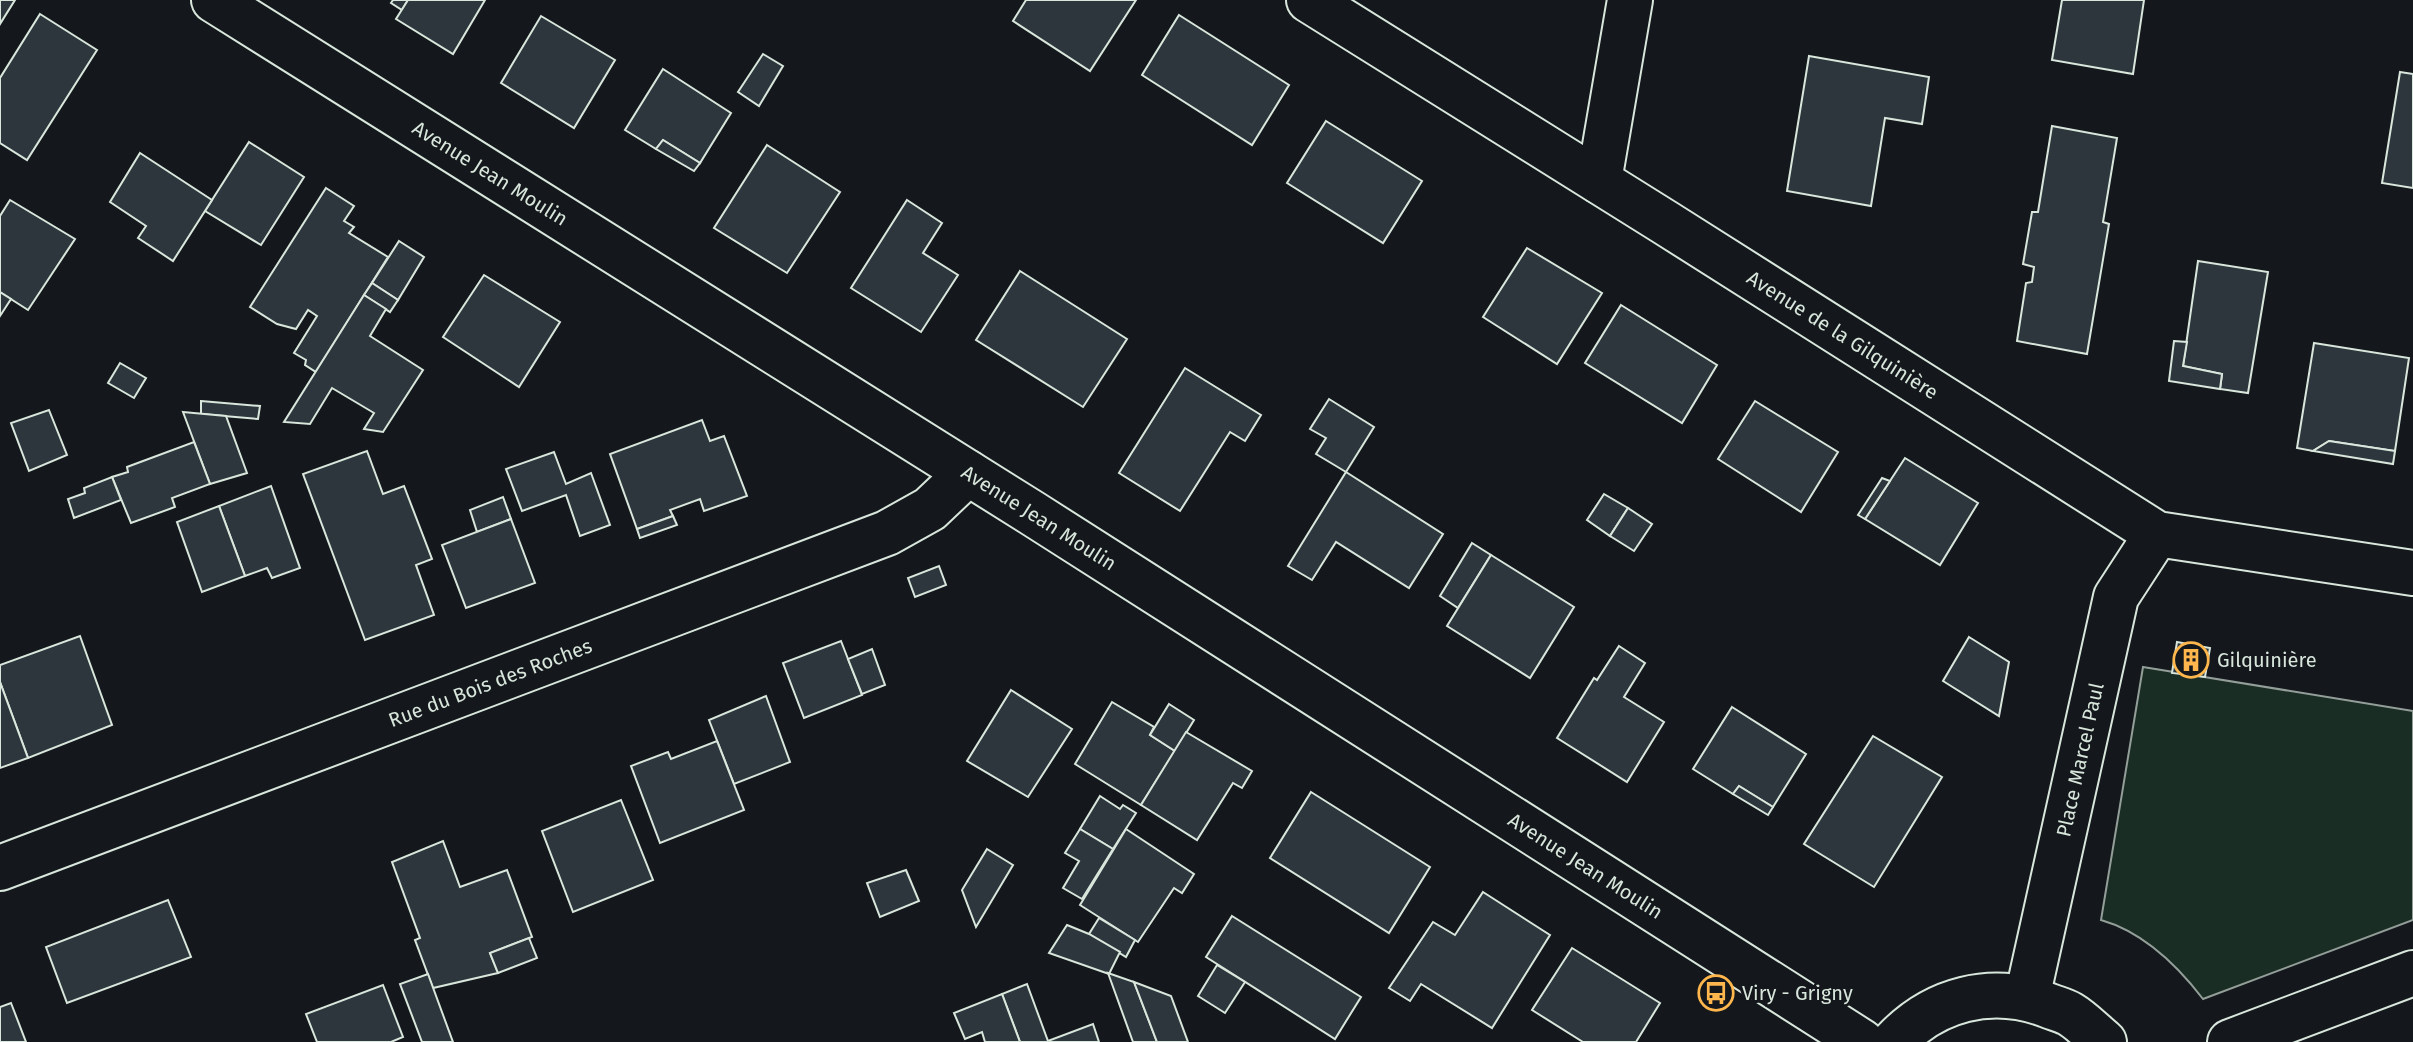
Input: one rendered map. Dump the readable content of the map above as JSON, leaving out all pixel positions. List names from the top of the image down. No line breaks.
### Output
{"streets":{"street":["Avenue Jean Moulin","Avenue de la Gilquinière","Rue du Bois des Roches","Place Marcel Paul"]},"crossings":[["Avenue Jean Moulin","Rue du Bois des Roches"],["Avenue de la Gilquinière","Place Marcel Paul"]],"places":{"building":["Gilquinière"],"bus stop":["Viry - Grigny"]}}
